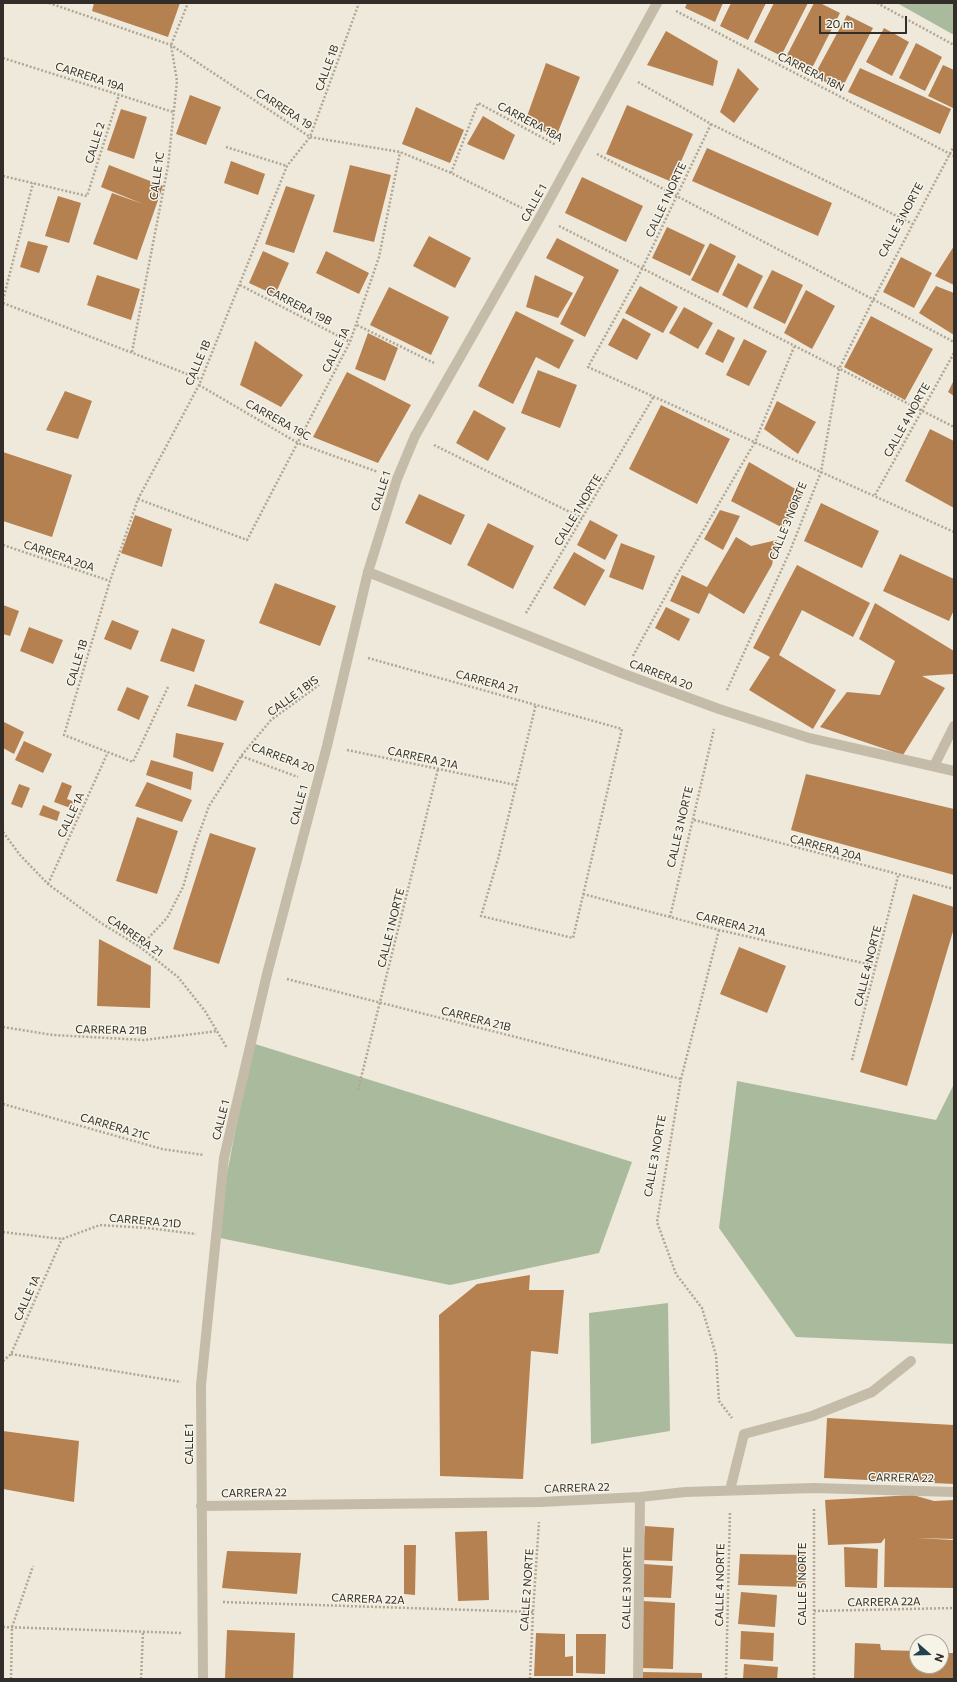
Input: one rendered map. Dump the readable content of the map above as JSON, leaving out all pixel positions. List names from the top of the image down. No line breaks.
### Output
{"streets":{"street":["CALLE 1","CALLE 3 NORTE","CARRERA 20","CARRERA 22"],"path":["CALLE 1B","CARRERA 18N","CARRERA 19A","CARRERA 19","CARRERA 18A","CALLE 2","CALLE 1C","CALLE 1 NORTE","CARRERA 19B","CALLE 1A","CARRERA 19C","CALLE 4 NORTE","CARRERA 20A","CARRERA 21","CALLE 1 BIS","CARRERA 21A","CARRERA 21B","CARRERA 21C","CARRERA 21D","CALLE 5 NORTE","CALLE 2 NORTE","CARRERA 22A"]},"crossings":[["CALLE 1B","CARRERA 19"],["CALLE 1B","CARRERA 19B"],["CALLE 1B","CALLE 1A"],["CALLE 1B","CARRERA 19C"],["CALLE 1B","CARRERA 20A"],["CARRERA 18N","CALLE 3 NORTE"],["CARRERA 19A","CALLE 2"],["CARRERA 19A","CALLE 1C"],["CARRERA 19","CARRERA 18A"],["CARRERA 19","CALLE 1C"],["CARRERA 19","CALLE 1 NORTE"],["CARRERA 19","CALLE 1"],["CARRERA 19","CALLE 3 NORTE"],["CARRERA 19","CALLE 1A"],["CARRERA 19","CALLE 4 NORTE"],["CARRERA 18A","CALLE 1"],["CALLE 1 NORTE","CARRERA 20"],["CALLE 1 NORTE","CARRERA 21A"],["CALLE 1 NORTE","CARRERA 21B"],["CALLE 1","CARRERA 19C"],["CALLE 1","CARRERA 20"],["CALLE 1","CARRERA 21"],["CALLE 1","CALLE 1 BIS"],["CALLE 1","CARRERA 21A"],["CALLE 1","CARRERA 21B"],["CALLE 1","CARRERA 21C"],["CALLE 1","CARRERA 21D"],["CALLE 1","CARRERA 22"],["CALLE 1","CARRERA 22A"],["CALLE 3 NORTE","CARRERA 20A"],["CALLE 3 NORTE","CARRERA 20"],["CALLE 3 NORTE","CARRERA 21A"],["CALLE 3 NORTE","CARRERA 21B"],["CALLE 3 NORTE","CARRERA 22"],["CARRERA 19B","CALLE 1A"],["CALLE 1A","CARRERA 19C"],["CALLE 1A","CARRERA 21"],["CALLE 1A","CARRERA 21D"],["CALLE 4 NORTE","CARRERA 20A"],["CALLE 4 NORTE","CARRERA 21A"],["CALLE 4 NORTE","CARRERA 22"],["CARRERA 20","CALLE 1 BIS"],["CARRERA 21","CALLE 1 BIS"],["CARRERA 21","CARRERA 21A"],["CARRERA 21","CARRERA 21B"],["CARRERA 22","CALLE 5 NORTE"],["CARRERA 22","CALLE 2 NORTE"],["CALLE 5 NORTE","CARRERA 22A"],["CALLE 2 NORTE","CARRERA 22A"]],"scale_bar":"20 m","north":"right"}
